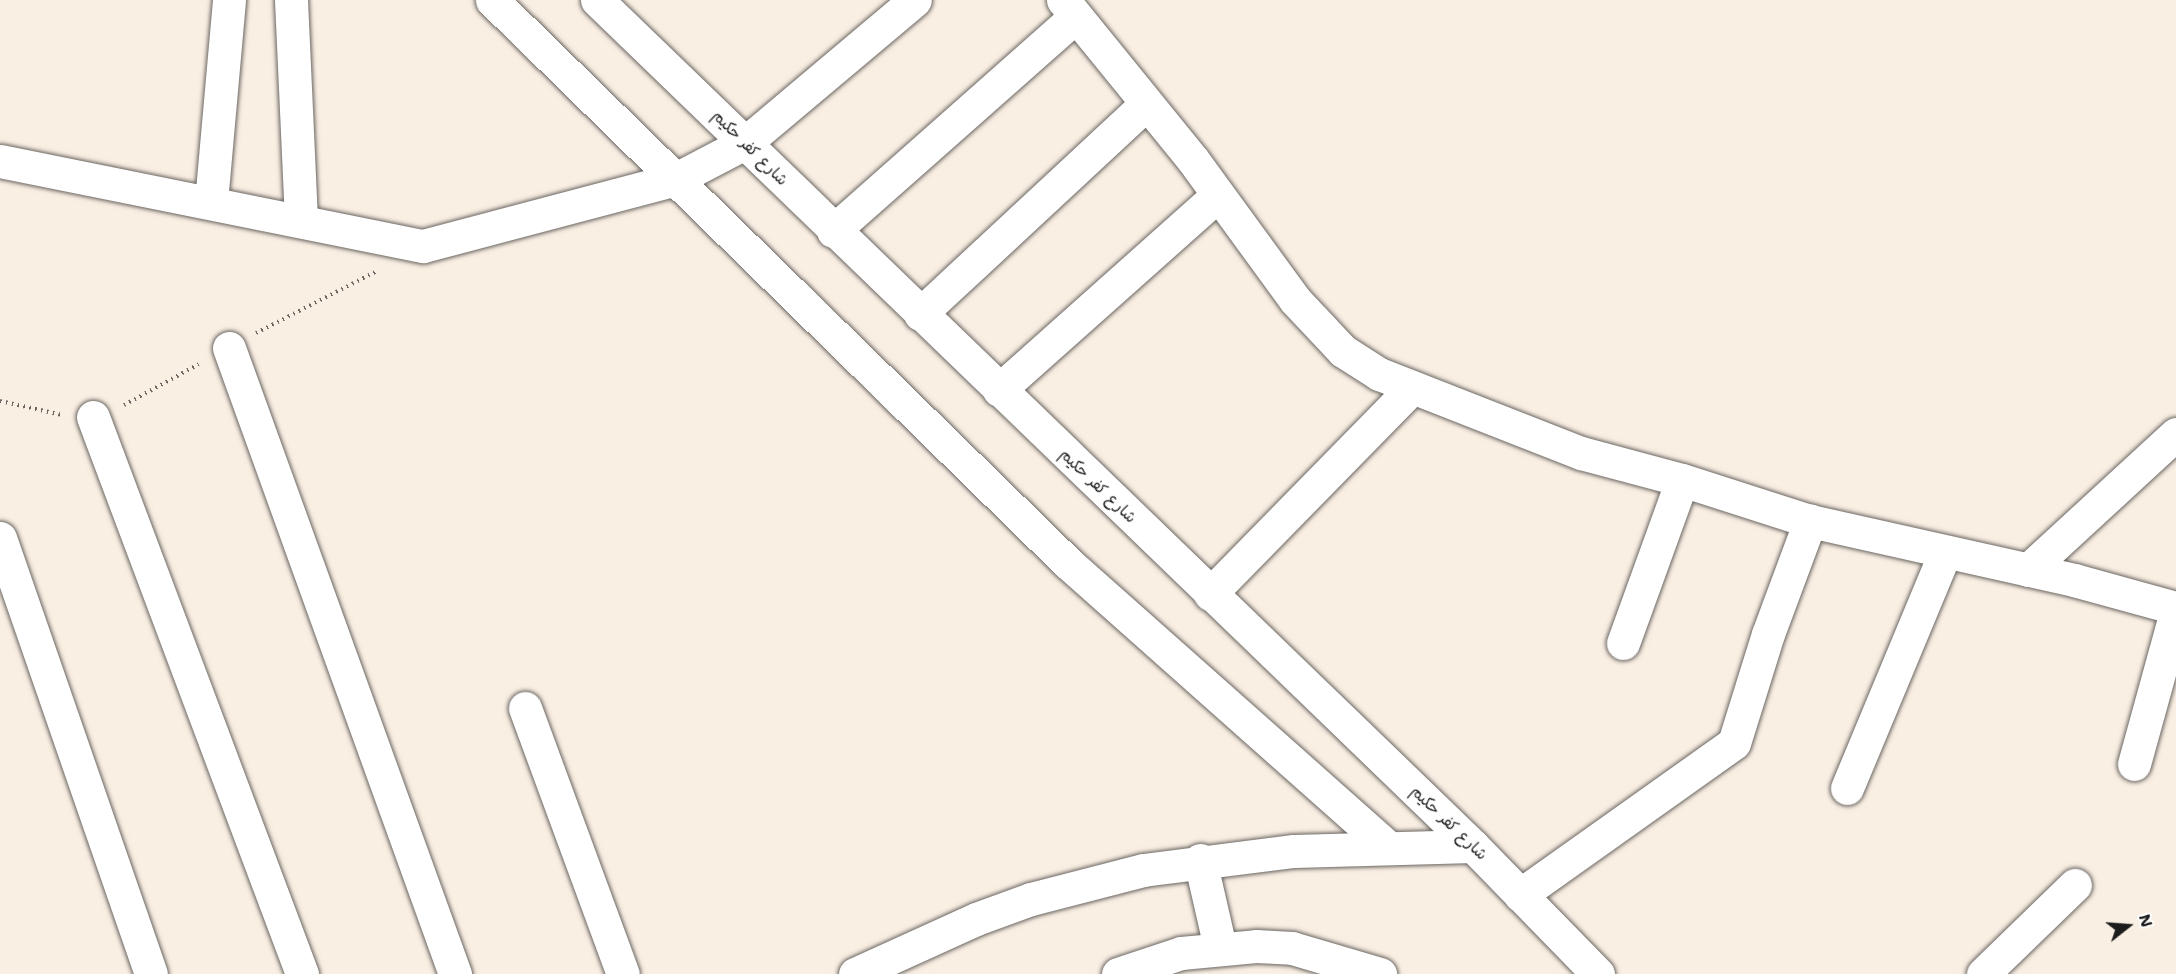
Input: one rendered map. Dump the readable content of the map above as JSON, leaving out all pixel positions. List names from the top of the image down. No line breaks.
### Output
{"streets":{"street":["شارع كفر حكيم"]},"north":"right"}
